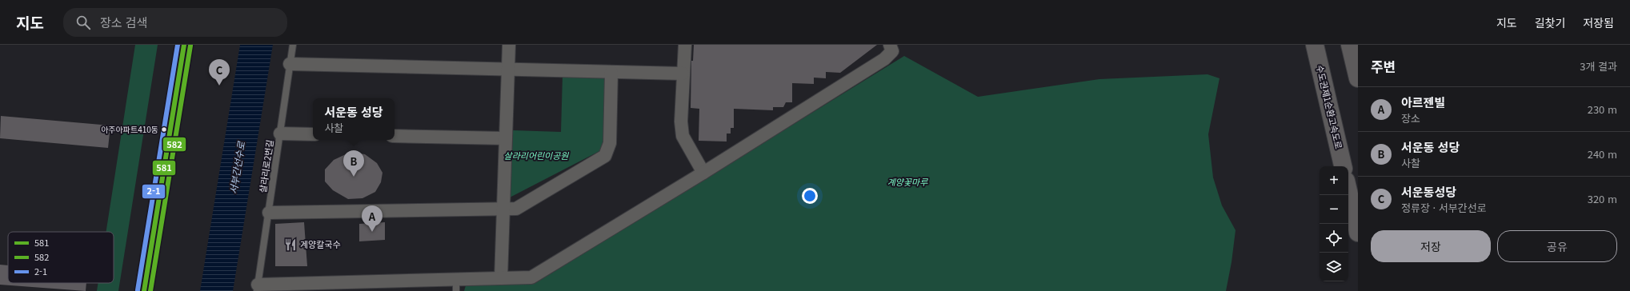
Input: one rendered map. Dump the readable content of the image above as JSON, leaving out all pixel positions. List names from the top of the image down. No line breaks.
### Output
{"streets":{"highway":["수도권제1순환고속도로"],"lane":["살라리로2번길"]},"water":["서부간선수로"],"parks":["살라리어린이공원","계양꽃마루"],"places":{"other":["아주아파트410동"],"restaurant":["계양칼국수"]},"lines":["transit line 581","transit line 2-1","transit line 582"],"legend":["581","582","2-1"],"page":{"header":"지도","search":"장소 검색","nav":["지도","길찾기","저장됨"],"heading":["주변","3개 결과"],"pins":["C","B","A"],"list":[{"mark":"A","name":"아르젠빌","note":"장소","value":"230 m"},{"mark":"B","name":"서운동 성당","note":"사찰","value":"240 m"},{"mark":"C","name":"서운동성당","note":"정류장 · 서부간선로","value":"320 m"}],"popup":["서운동 성당","사찰"],"map_buttons":["+","−"],"buttons":["저장","공유"]}}
